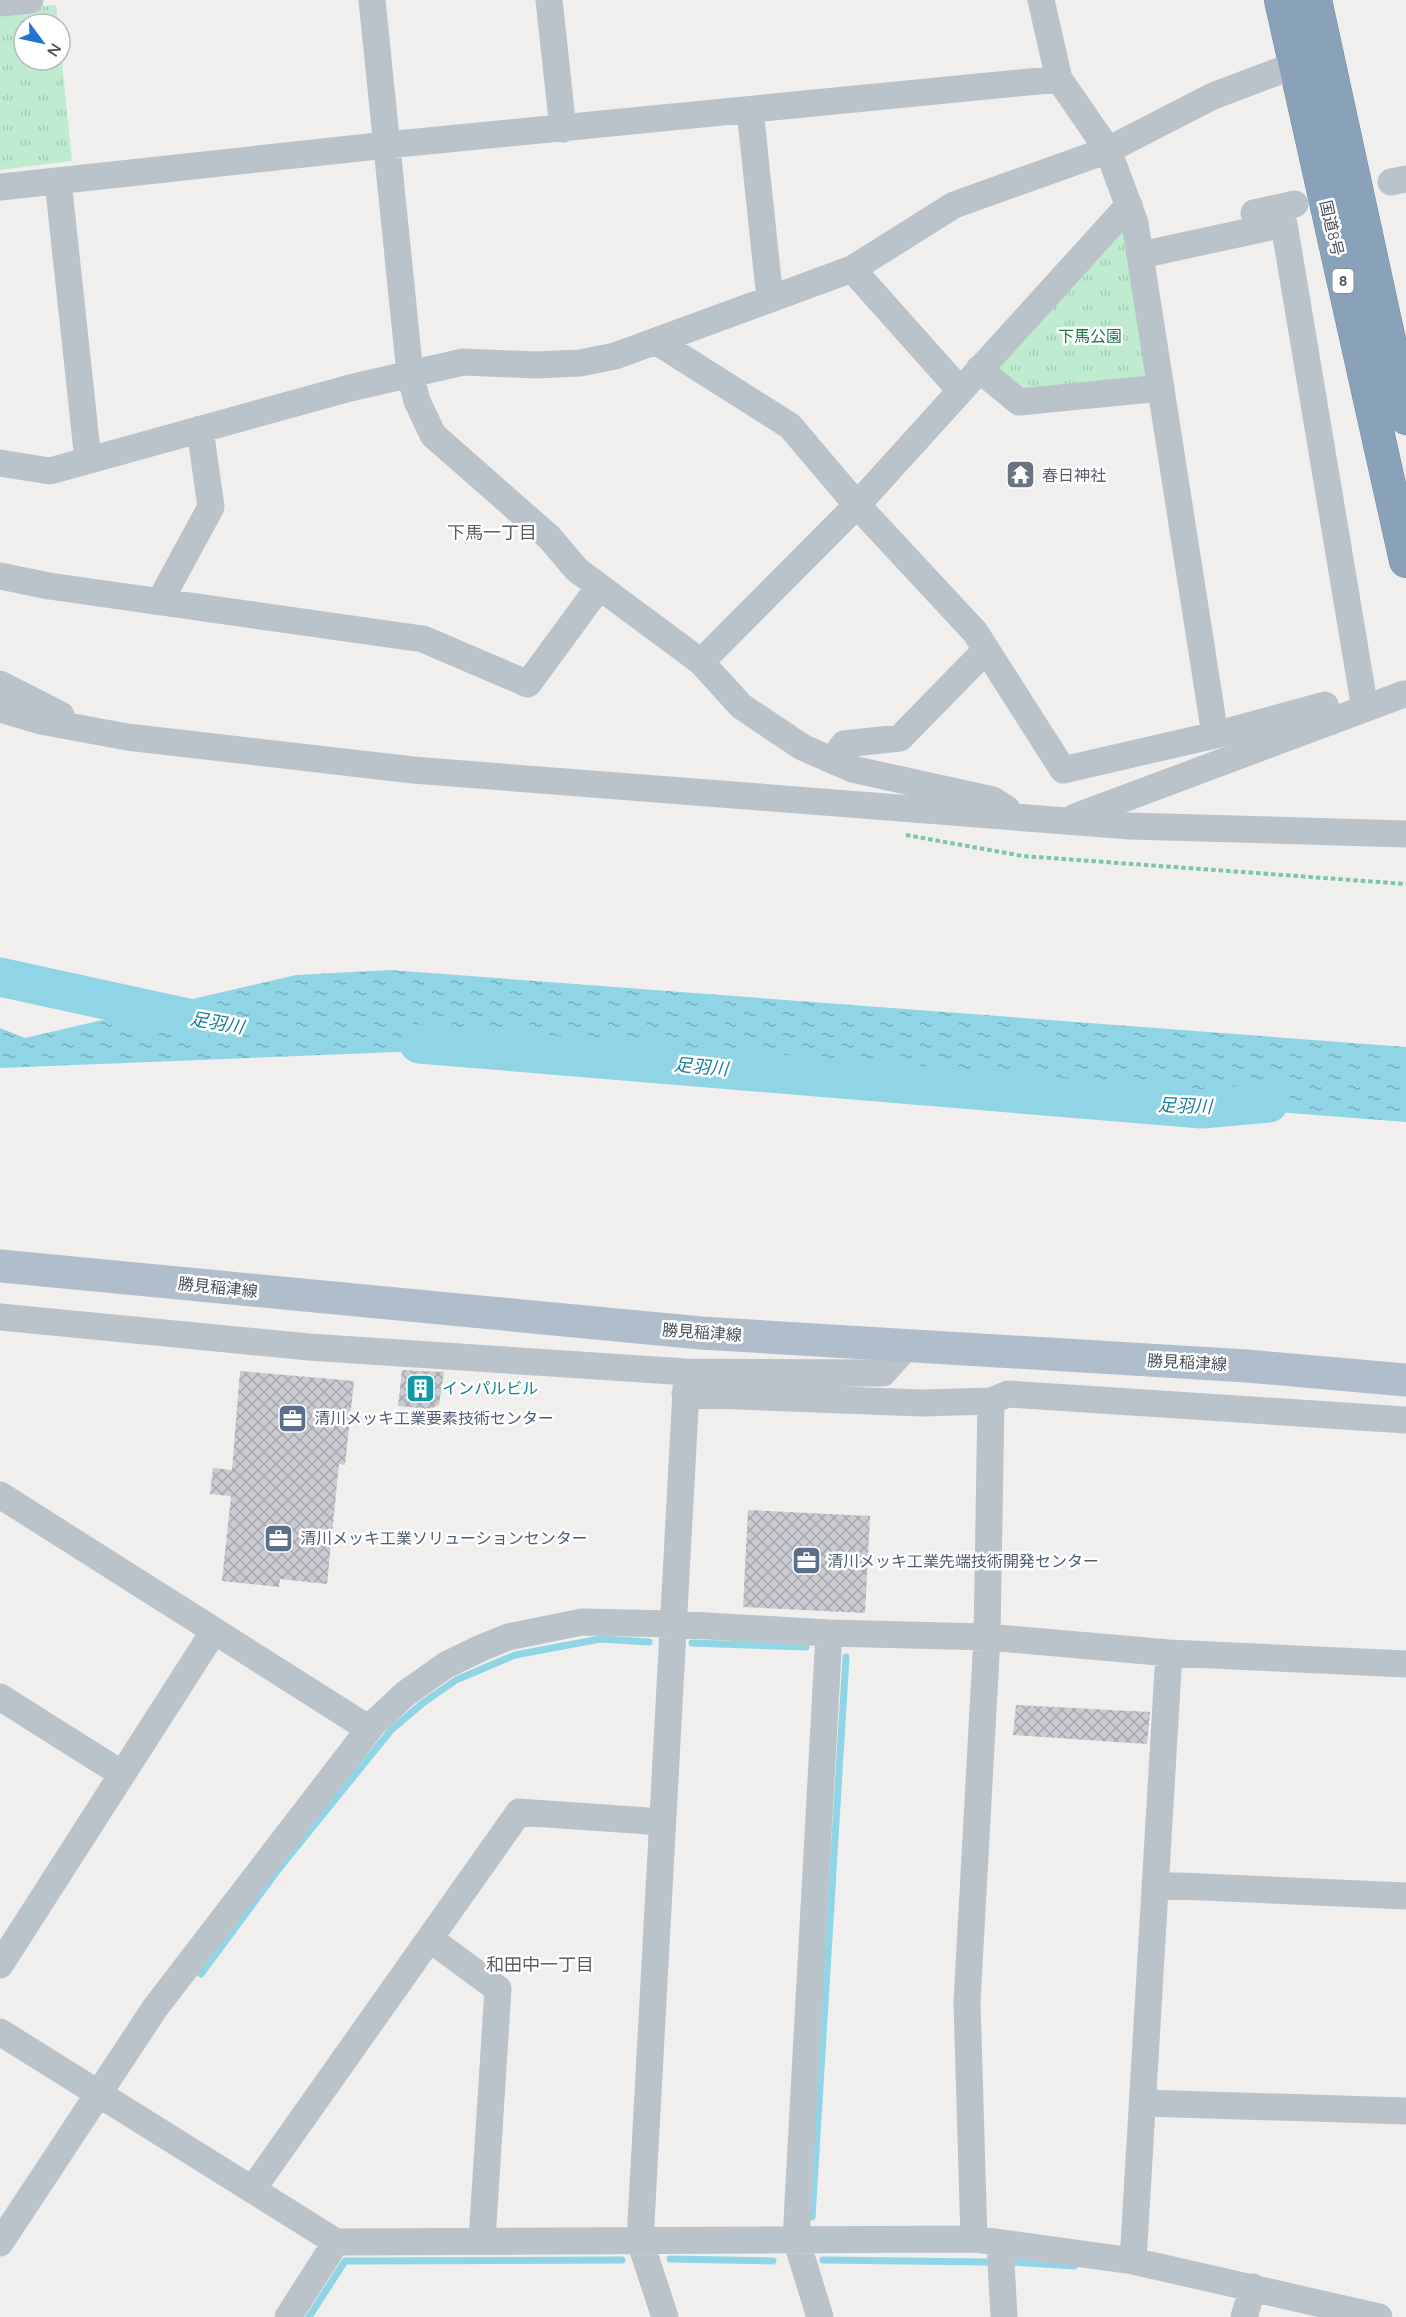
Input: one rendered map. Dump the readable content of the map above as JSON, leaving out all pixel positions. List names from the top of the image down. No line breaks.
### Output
{"streets":{"highway":["国道8号","8"],"main road":["勝見稲津線"]},"districts":["下馬一丁目","和田中一丁目"],"water":["足羽川"],"parks":["下馬公園"],"places":{"temple":["春日神社"],"building":["インパルビル"],"office":["清川メッキ工業要素技術センター","清川メッキ工業ソリューションセンター","清川メッキ工業先端技術開発センター"]},"north":"bottom right"}
